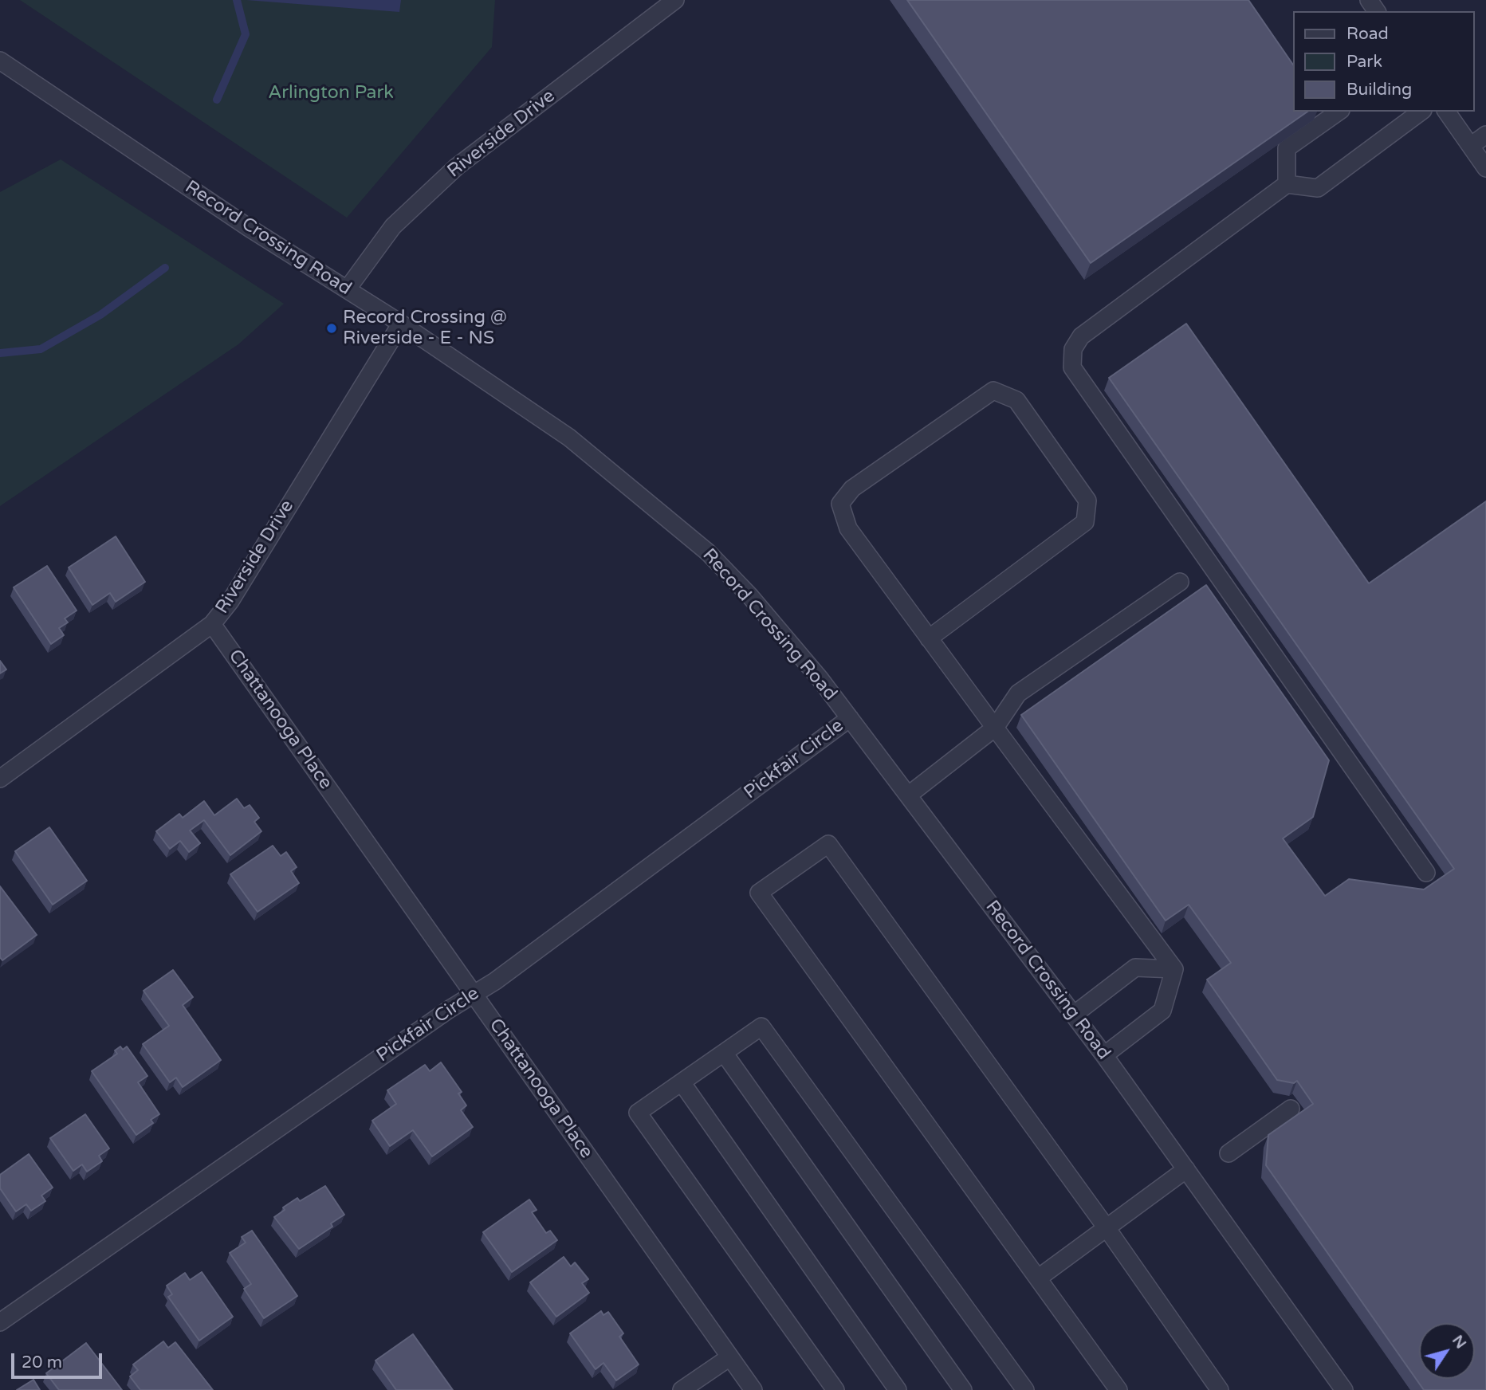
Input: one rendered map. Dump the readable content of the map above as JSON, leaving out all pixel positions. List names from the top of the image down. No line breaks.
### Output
{"streets":{"street":["Riverside Drive","Record Crossing Road","Chattanooga Place","Pickfair Circle"]},"crossings":[["Riverside Drive","Record Crossing Road"],["Riverside Drive","Chattanooga Place"],["Record Crossing Road","Pickfair Circle"],["Chattanooga Place","Pickfair Circle"]],"parks":["Arlington Park"],"places":["Record Crossing @ Riverside - E - NS"],"legend":["Road","Park","Building"],"scale_bar":"20 m","north":"top right"}
